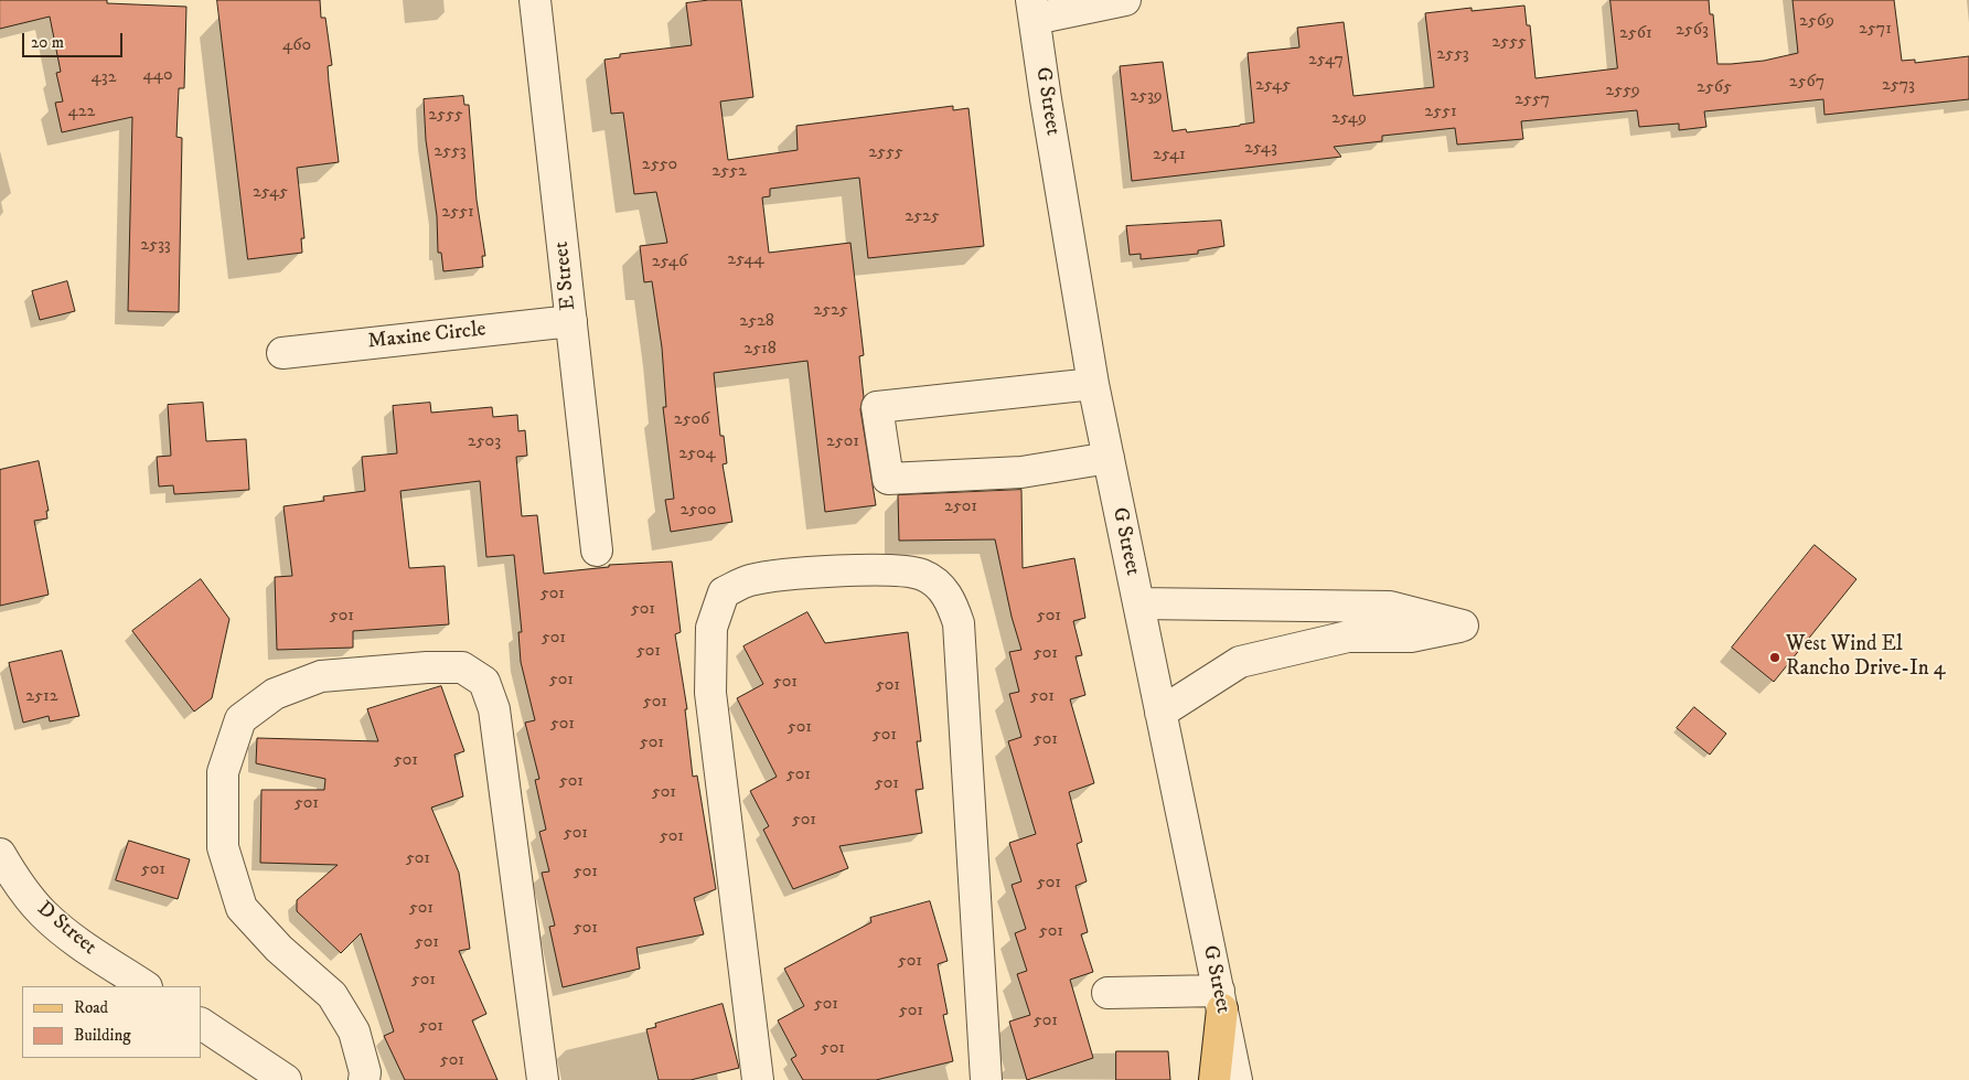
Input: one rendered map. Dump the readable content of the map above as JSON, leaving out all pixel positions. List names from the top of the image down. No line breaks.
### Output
{"streets":{"street":["G Street","E Street","Maxine Circle","D Street"]},"crossings":[["E Street","Maxine Circle"]],"places":["West Wind El Rancho Drive-In 4"],"house_numbers":["2569","2571","2563","2561","2555","460","2553","2547","440","432","2567","2545","2573","2565","2559","2539","2557","422","2551","2555","2549","2543","2553","2555","2541","2550","2552","2545","2551","2525","2533","2544","2546","2525","2528","2518","2506","2503","2501","2504","2501","2500","501","501","501","501","501","501","501","501","501","501","2512","501","501","501","501","501","501","501","501","501","501","501","501","501","501","501","501","501","501","501","501","501","501","501","501","501","501","501","501","501","501","501","501"],"legend":["Road","Building"],"scale_bar":"20 m"}
